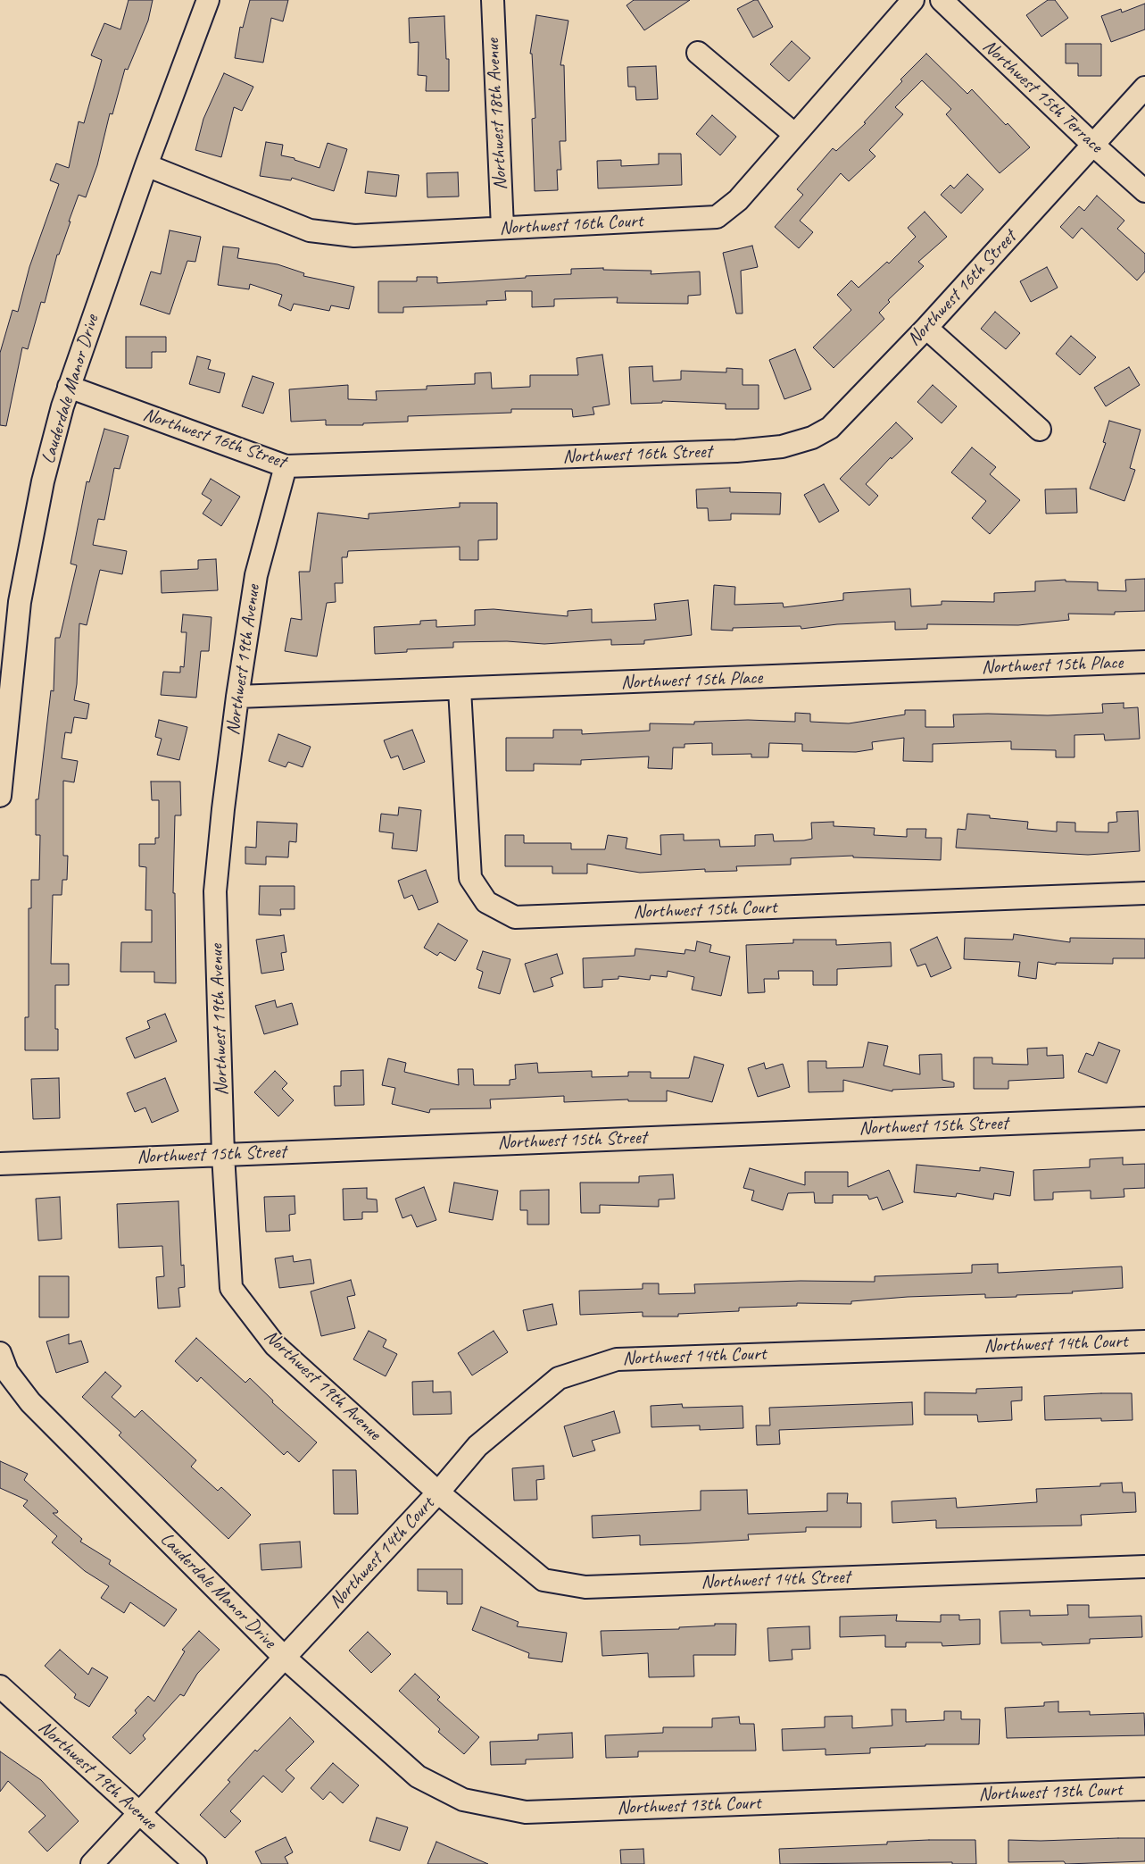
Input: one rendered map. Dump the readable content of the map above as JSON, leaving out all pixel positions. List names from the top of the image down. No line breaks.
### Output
{"streets":{"street":["Northwest 15th Terrace","Northwest 18th Avenue","Northwest 16th Court","Northwest 16th Street","Lauderdale Manor Drive","Northwest 19th Avenue","Northwest 15th Place","Northwest 15th Court","Northwest 15th Street","Northwest 14th Court","Northwest 14th Street","Northwest 13th Court"]},"crossings":[["Northwest 15th Terrace","Northwest 16th Street"],["Northwest 18th Avenue","Northwest 16th Court"],["Northwest 16th Court","Lauderdale Manor Drive"],["Northwest 16th Street","Lauderdale Manor Drive"],["Northwest 16th Street","Northwest 19th Avenue"],["Lauderdale Manor Drive","Northwest 19th Avenue"],["Lauderdale Manor Drive","Northwest 14th Court"],["Lauderdale Manor Drive","Northwest 13th Court"],["Northwest 19th Avenue","Northwest 15th Place"],["Northwest 19th Avenue","Northwest 15th Street"],["Northwest 19th Avenue","Northwest 14th Court"],["Northwest 19th Avenue","Northwest 14th Street"],["Northwest 15th Place","Northwest 15th Court"],["Northwest 14th Court","Northwest 14th Street"],["Northwest 14th Court","Northwest 13th Court"]]}
